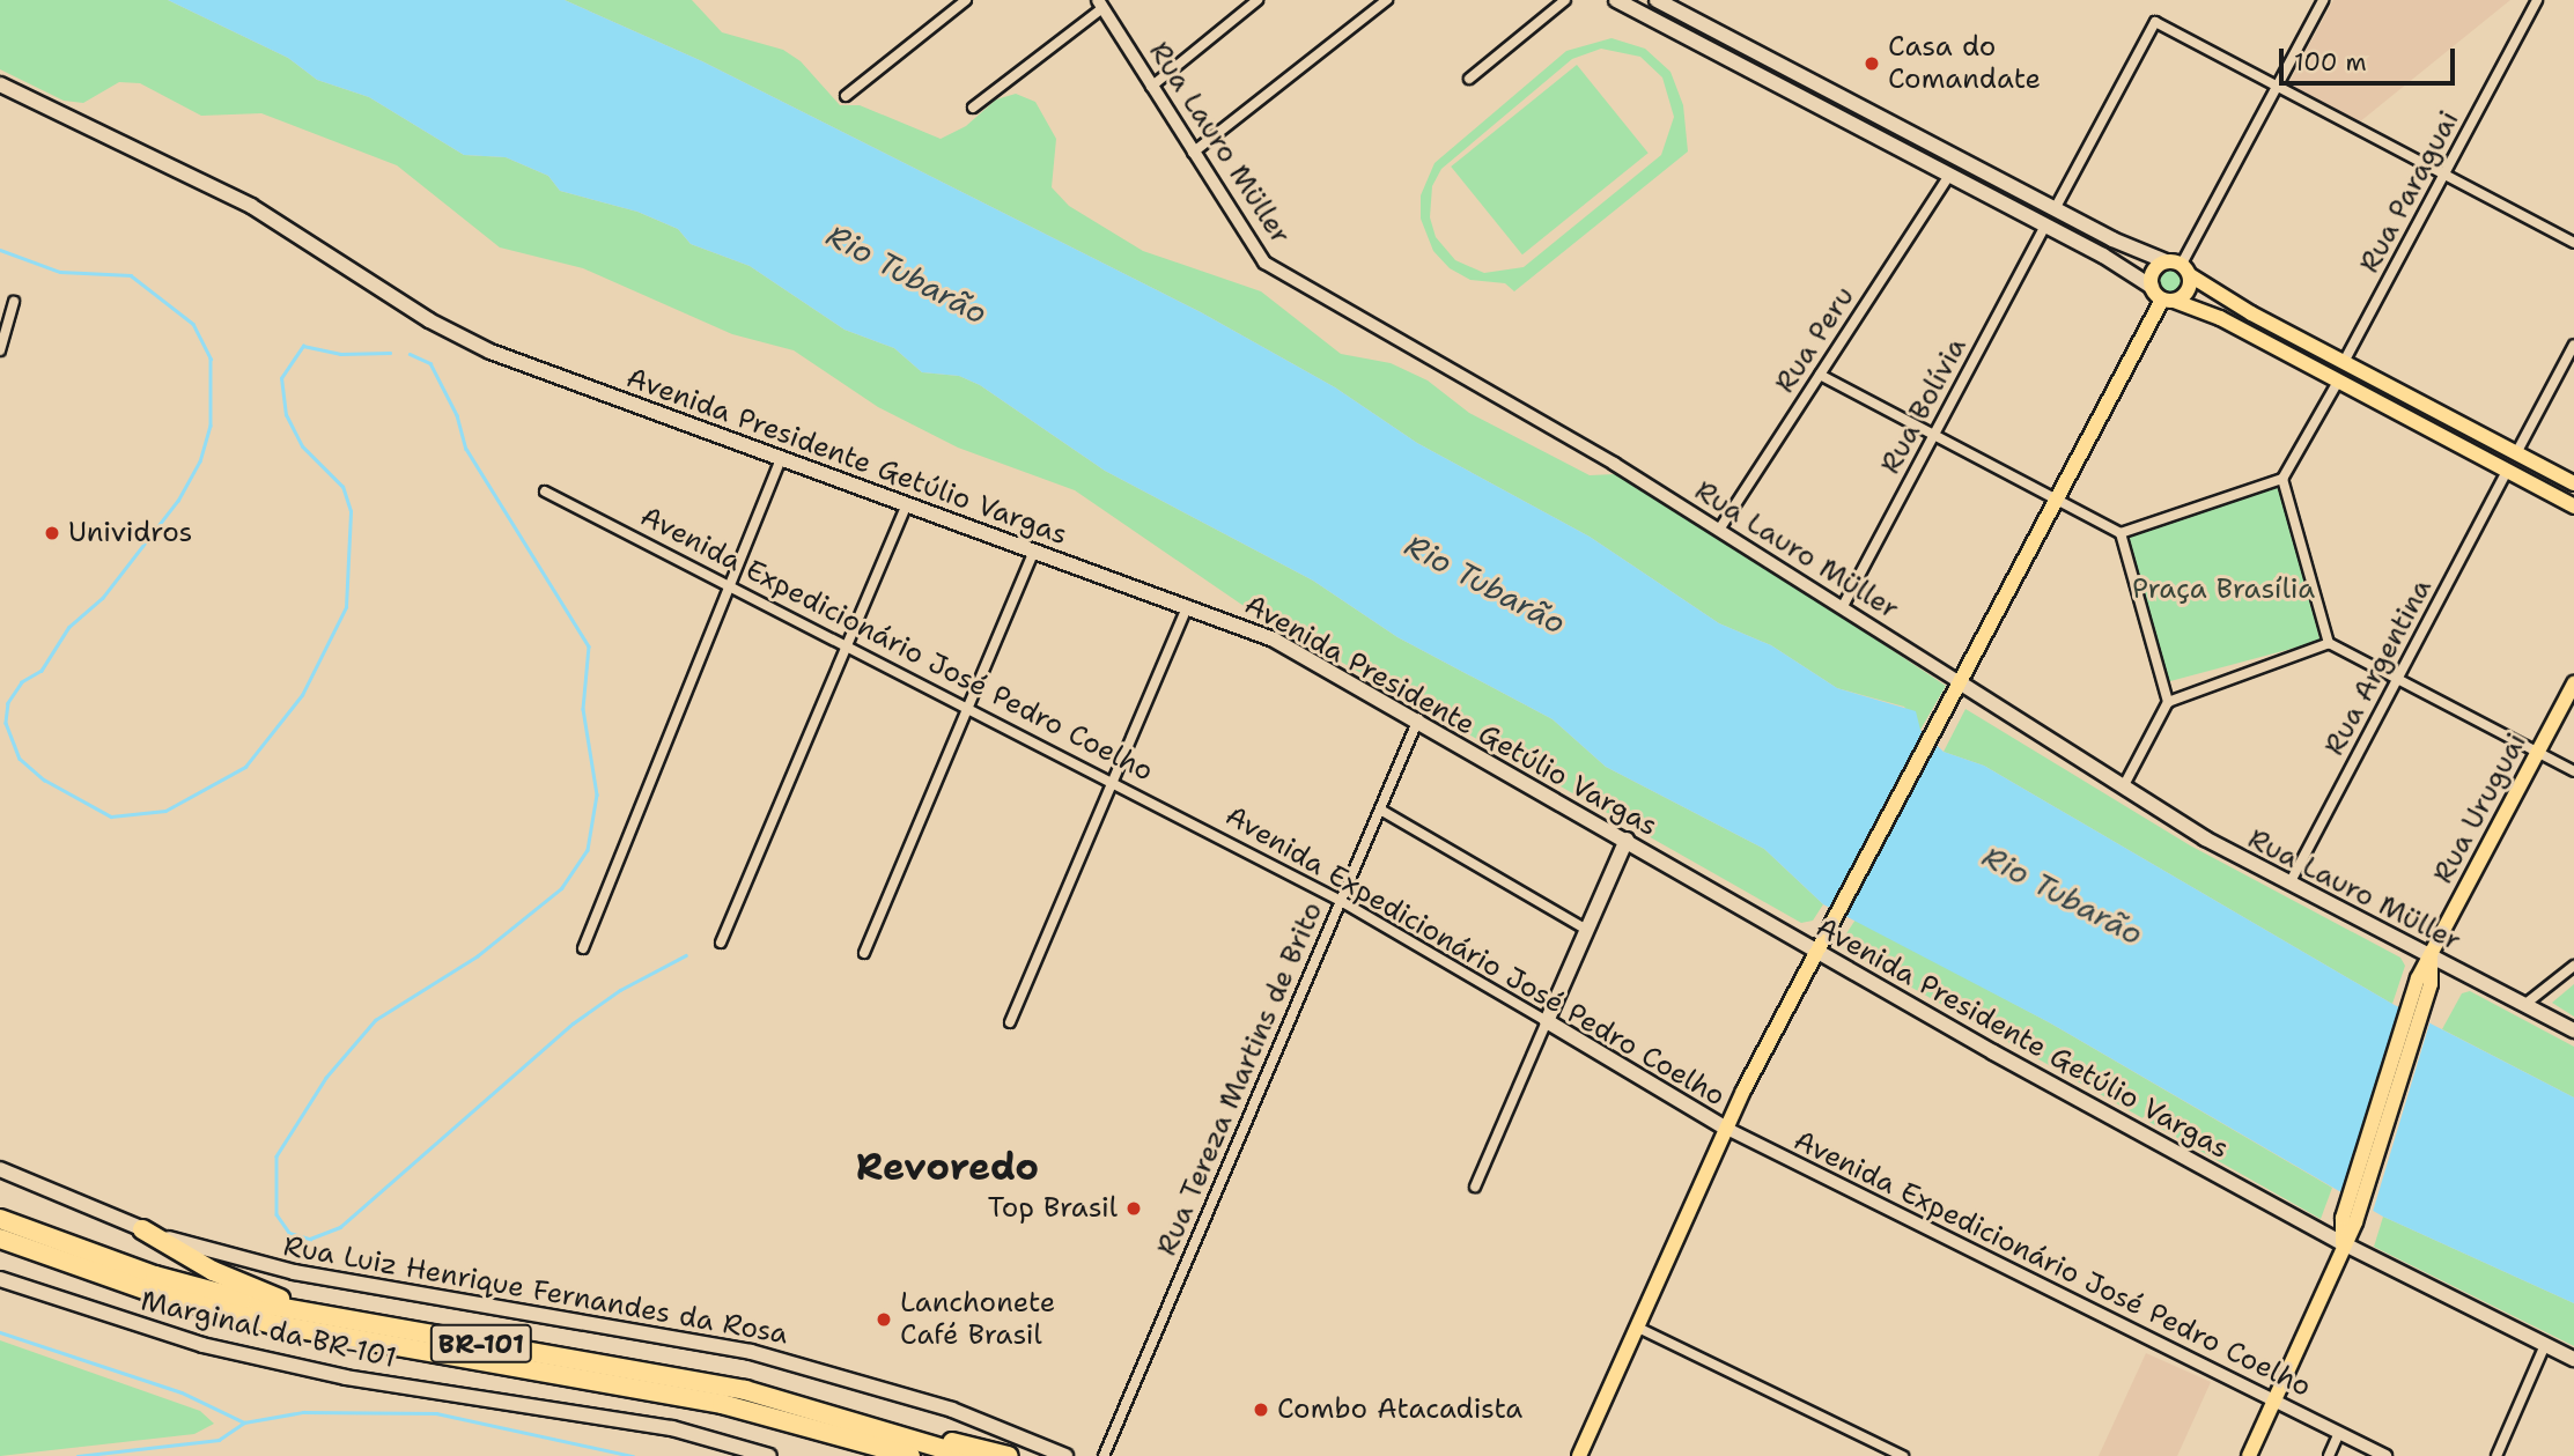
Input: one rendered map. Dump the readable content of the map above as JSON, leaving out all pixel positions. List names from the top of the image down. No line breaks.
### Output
{"streets":{"highway":["BR-101"],"main road":["Rua Lauro Müller","Avenida Presidente Getúlio Vargas","Avenida Expedicionário José Pedro Coelho","Rua Uruguai","Rua Luiz Henrique Fernandes da Rosa","Marginal da BR-101"],"street":["Rua Paraguai","Rua Peru","Rua Bolívia","Rua Argentina","Rua Tereza Martins de Brito"]},"crossings":[["Rua Lauro Müller","Rua Peru"],["Rua Lauro Müller","Rua Bolívia"],["Rua Lauro Müller","Rua Argentina"],["Rua Lauro Müller","Rua Uruguai"],["Avenida Presidente Getúlio Vargas","Rua Uruguai"],["Avenida Presidente Getúlio Vargas","Rua Tereza Martins de Brito"],["Avenida Expedicionário José Pedro Coelho","Rua Uruguai"],["Avenida Expedicionário José Pedro Coelho","Rua Tereza Martins de Brito"]],"districts":["Revoredo"],"water":["Rio Tubarão"],"parks":["Praça Brasília"],"places":["Casa do Comandate","Unividros","Top Brasil","Lanchonete Café Brasil","Combo Atacadista"],"scale_bar":"100 m"}
